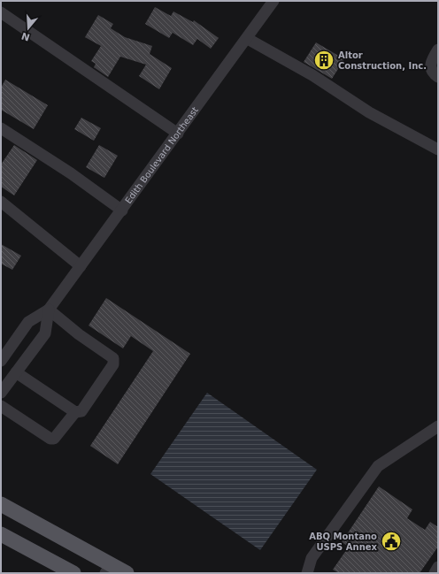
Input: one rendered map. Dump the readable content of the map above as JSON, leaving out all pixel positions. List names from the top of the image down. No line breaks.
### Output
{"streets":{"street":["Edith Boulevard Northeast"]},"places":{"building":["Altor Construction, Inc."],"public building":["ABQ Montano USPS Annex"]},"north":"bottom"}
